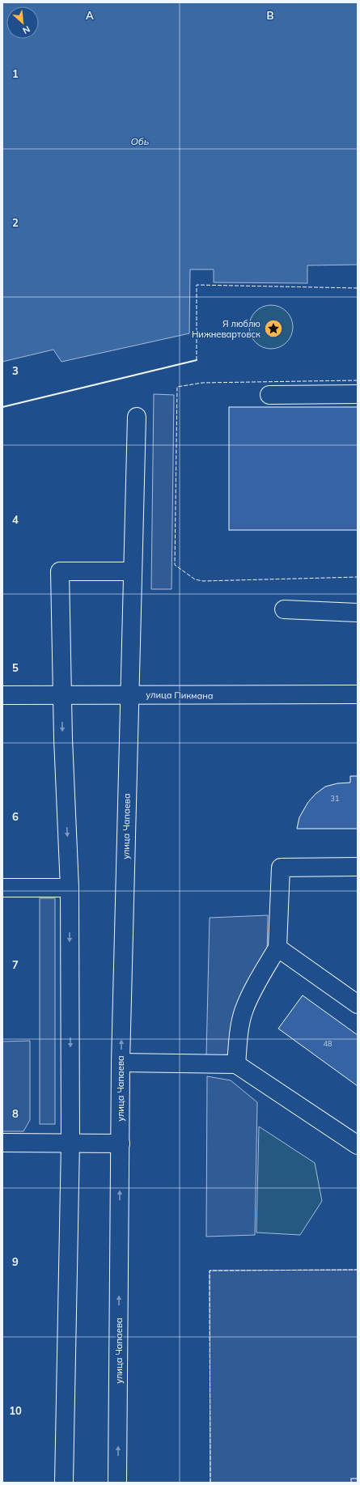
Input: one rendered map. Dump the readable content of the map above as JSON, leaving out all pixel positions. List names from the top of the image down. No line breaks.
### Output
{"streets":{"street":["улица Пикмана","улица Чапаева"]},"crossings":[["улица Пикмана","улица Чапаева"]],"water":["Обь"],"places":{"place":["Я люблю Нижневартовск"]},"house_numbers":["31","48"],"north":"bottom right","grid":{"columns":["A","B"],"rows":["1","2","3","4","5","6","7","8","9","10"]}}
